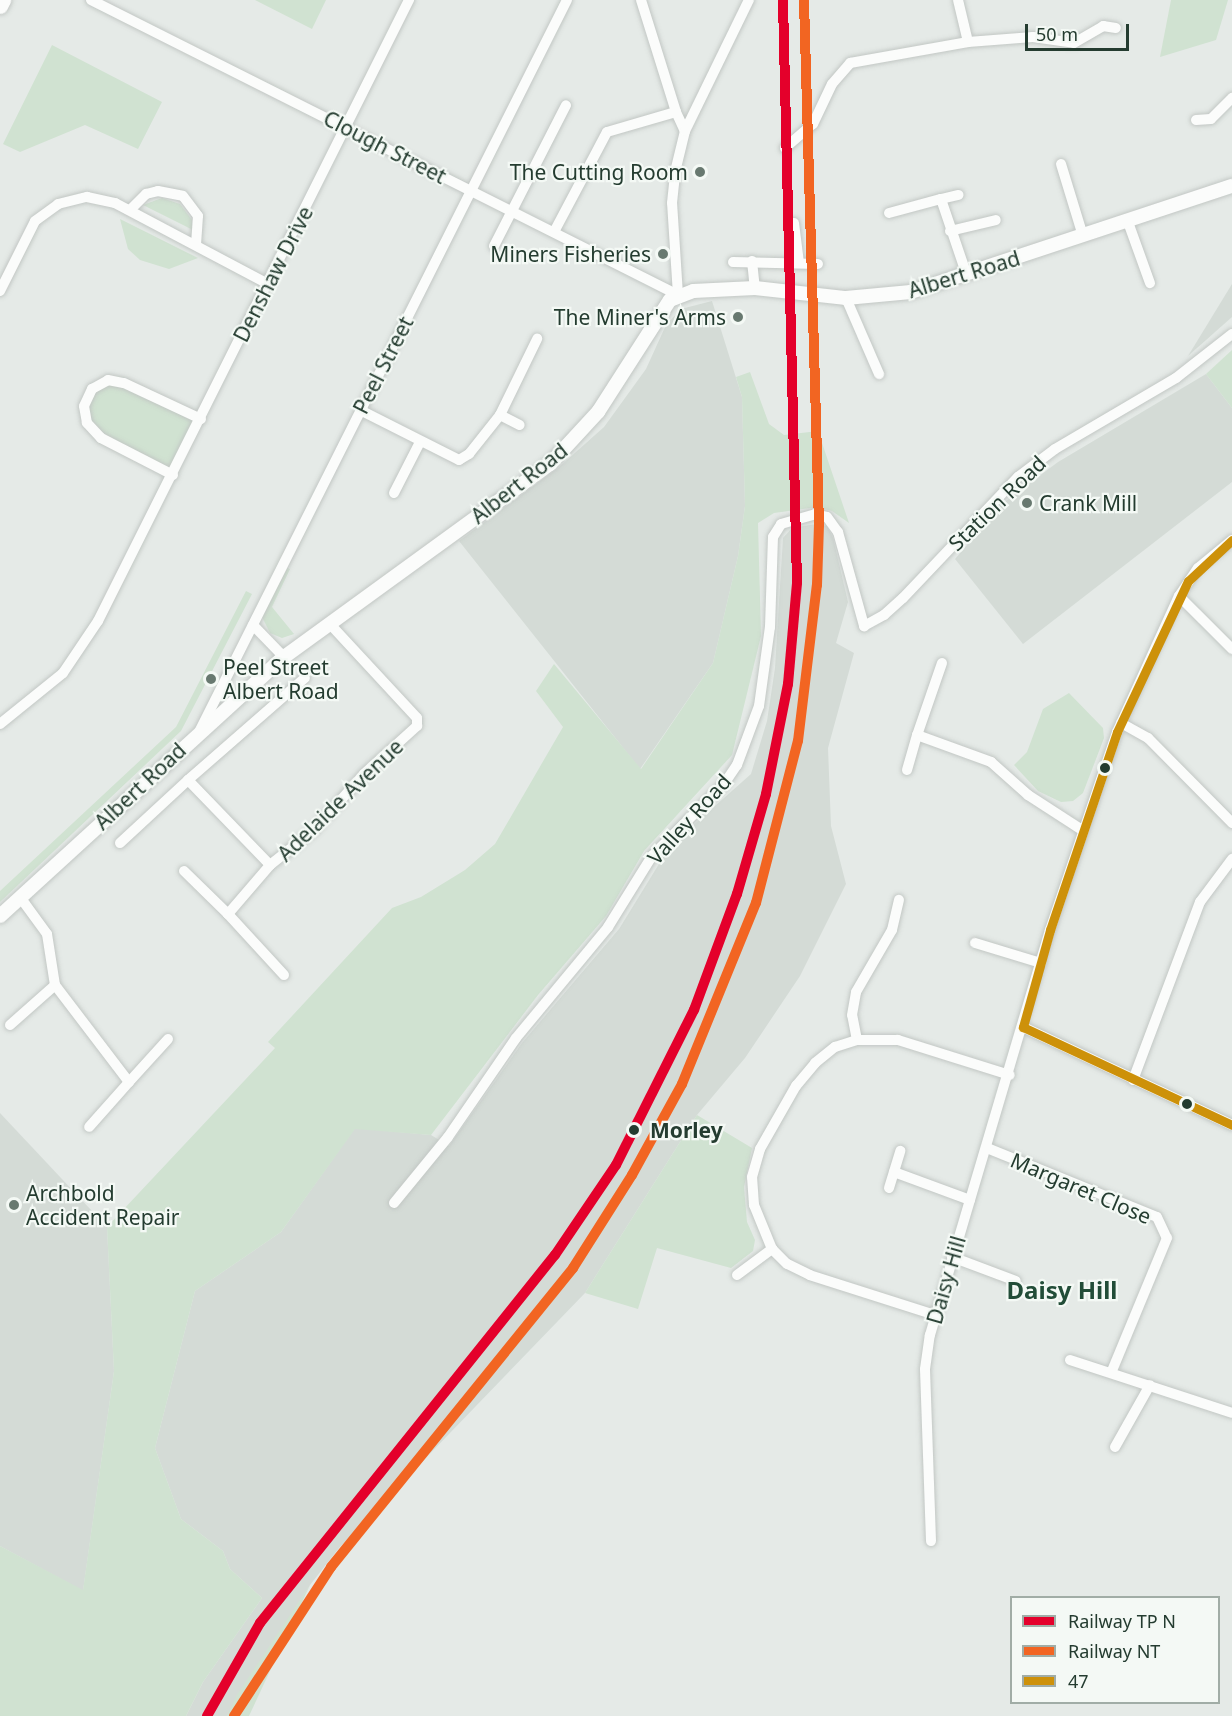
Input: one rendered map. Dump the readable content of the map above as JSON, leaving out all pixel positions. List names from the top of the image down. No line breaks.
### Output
{"streets":{"street":["Clough Street","Denshaw Drive","Albert Road","Peel Street","Station Road","Adelaide Avenue","Valley Road","Margaret Close","Daisy Hill"]},"crossings":[["Clough Street","Denshaw Drive"],["Clough Street","Albert Road"],["Clough Street","Peel Street"],["Albert Road","Peel Street"],["Albert Road","Adelaide Avenue"],["Station Road","Valley Road"],["Margaret Close","Daisy Hill"]],"districts":["Daisy Hill"],"places":["The Cutting Room","Miners Fisheries","The Miner's Arms","Crank Mill","Peel Street Albert Road","Morley","Archbold Accident Repair"],"lines":["rail line NT","transit line 47"],"legend":["Railway TP N","Railway NT","47"],"scale_bar":"50 m"}
